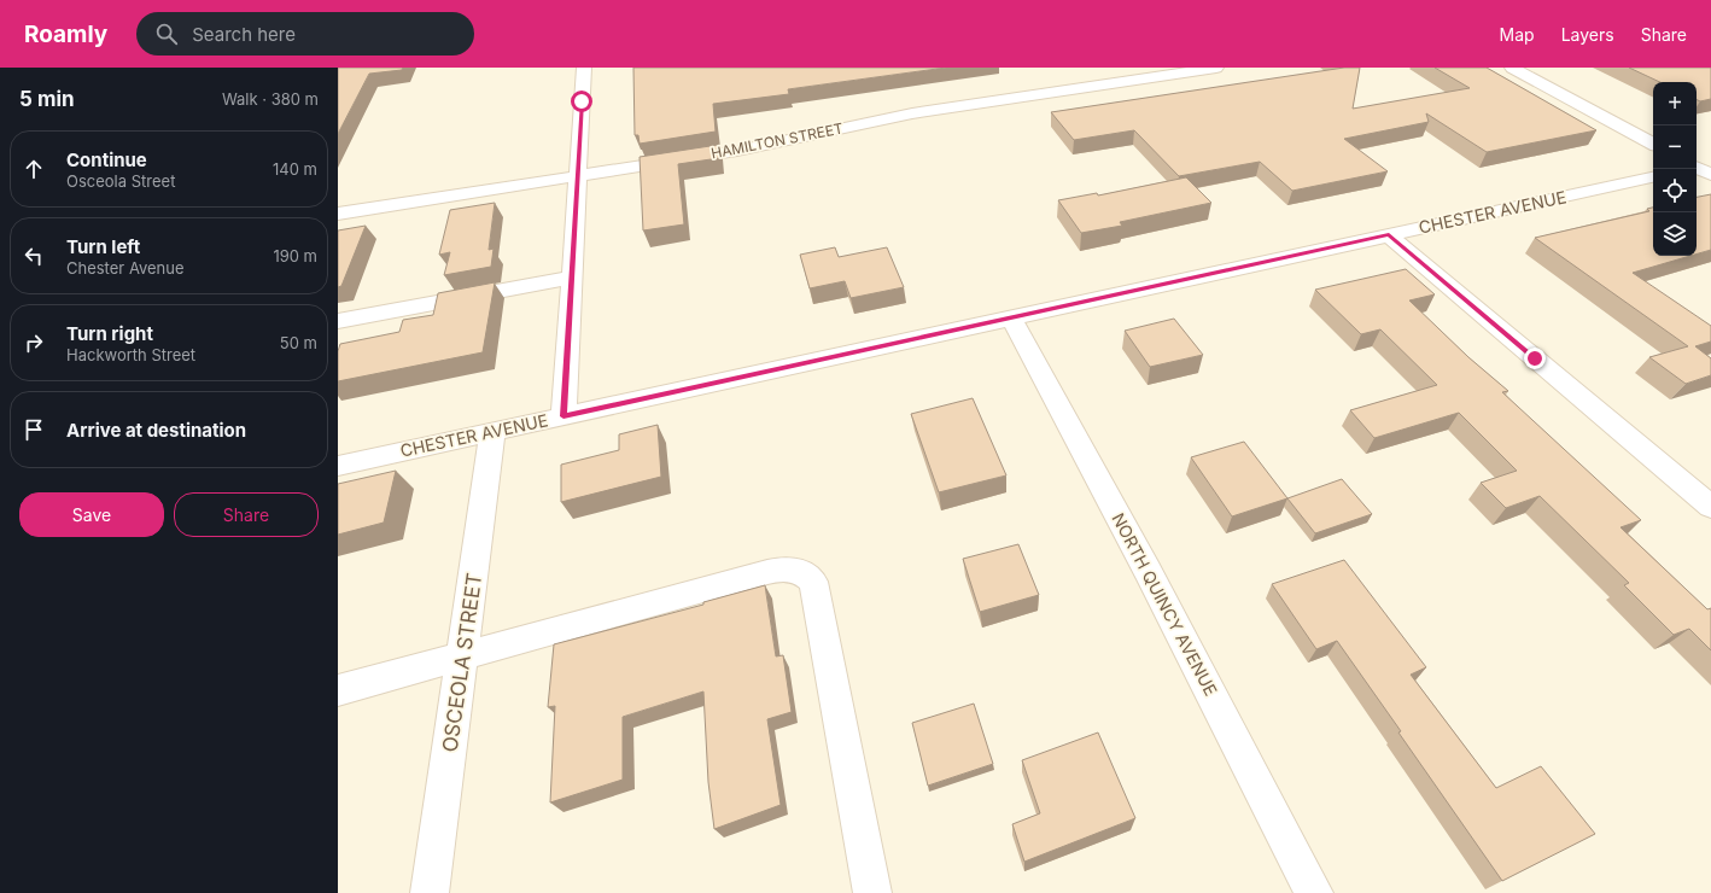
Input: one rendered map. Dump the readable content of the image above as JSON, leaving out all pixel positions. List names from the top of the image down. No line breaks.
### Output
{"streets":{"street":["HAMILTON STREET","CHESTER AVENUE","NORTH QUINCY AVENUE","OSCEOLA STREET"]},"crossings":[["CHESTER AVENUE","NORTH QUINCY AVENUE"],["CHESTER AVENUE","OSCEOLA STREET"]],"page":{"header":"Roamly","search":"Search here","nav":["Map","Layers","Share"],"heading":["5 min","Walk · 380 m"],"map_buttons":["+","−"],"list":[["Continue","Osceola Street","140 m"],["Turn left","Chester Avenue","190 m"],["Turn right","Hackworth Street","50 m"],"Arrive at destination"],"buttons":["Save","Share"]}}
